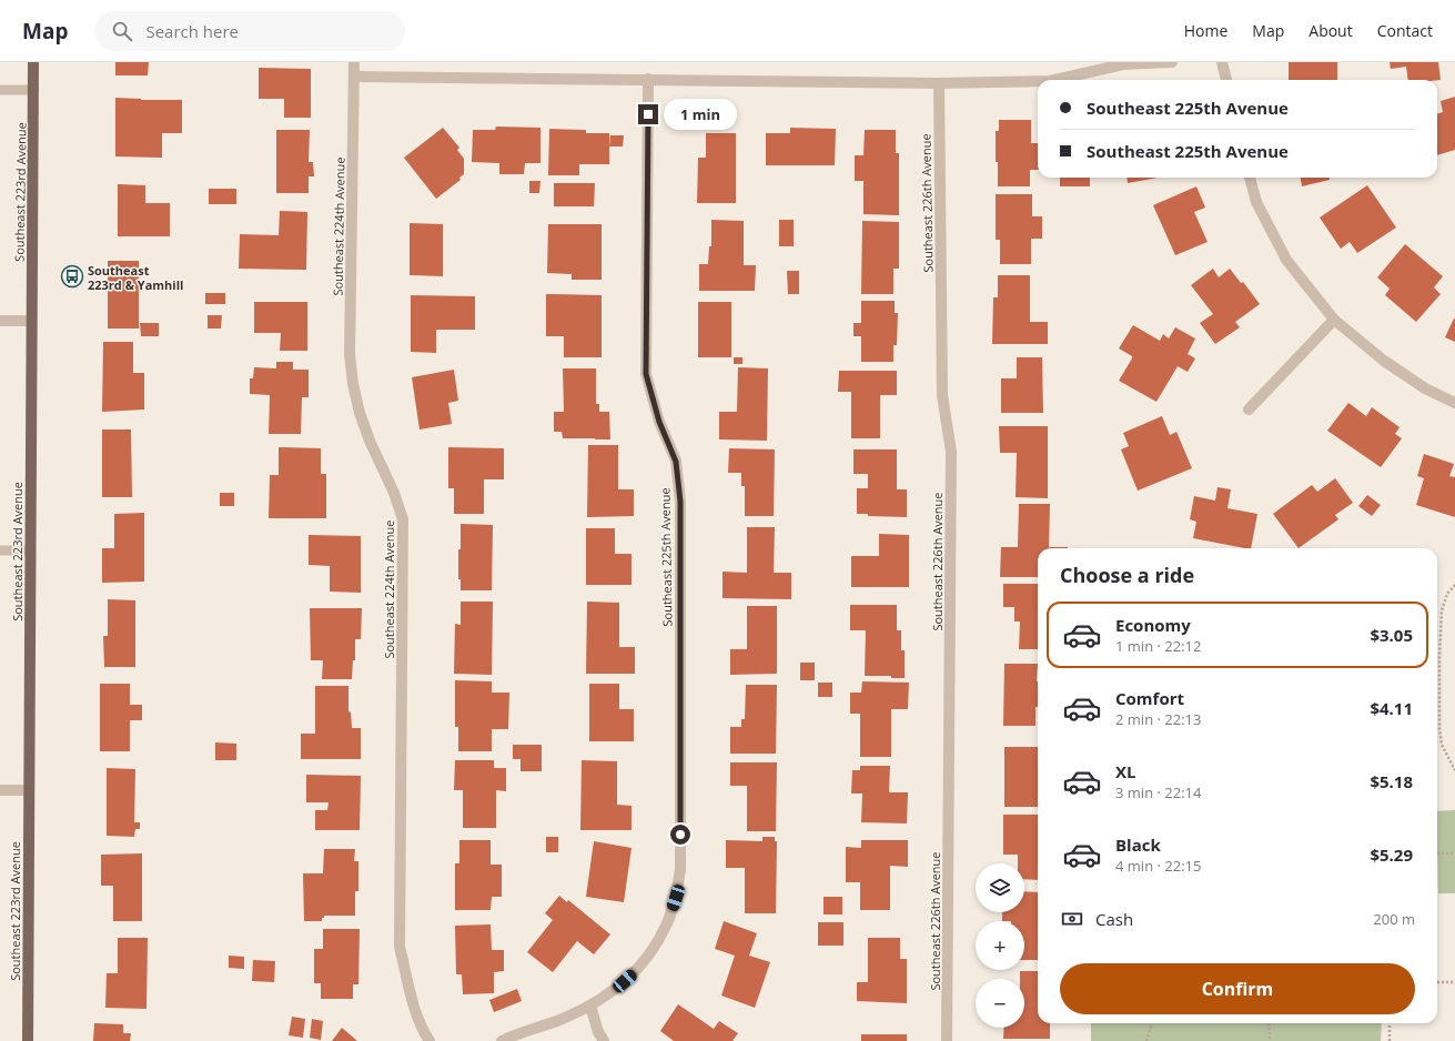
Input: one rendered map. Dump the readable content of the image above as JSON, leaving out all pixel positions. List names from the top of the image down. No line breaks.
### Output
{"streets":{"main road":["Southeast 223rd Avenue"],"street":["Southeast 226th Avenue","Southeast 224th Avenue","Southeast 225th Avenue"]},"places":{"bus stop":["Southeast 223rd & Yamhill"]},"page":{"header":"Map","search":"Search here","nav":["Home","Map","About","Contact"],"banner":["Southeast 225th Avenue","Southeast 225th Avenue"],"bubble":"1 min","heading":"Choose a ride","list":[{"name":"Economy","note":"1 min · 22:12","value":"$3.05"},{"name":"Comfort","note":"2 min · 22:13","value":"$4.11"},{"name":"XL","note":"3 min · 22:14","value":"$5.18"},{"name":"Black","note":"4 min · 22:15","value":"$5.29"}],"map_buttons":["+","−"],"pay":["Cash","200 m"],"buttons":"Confirm"}}
